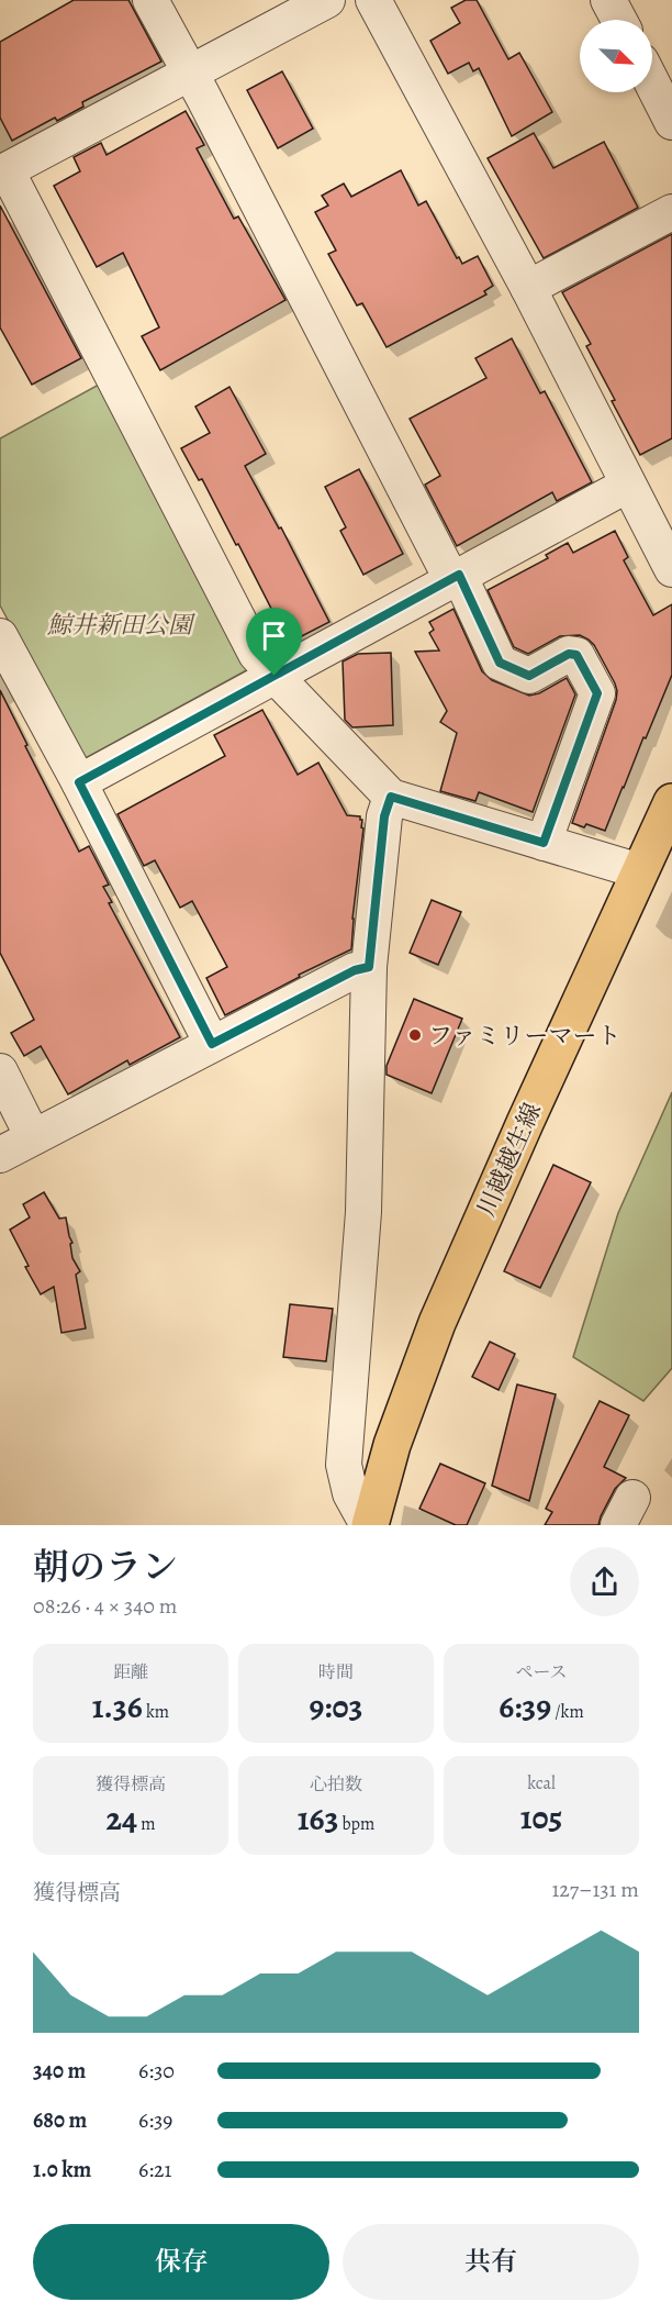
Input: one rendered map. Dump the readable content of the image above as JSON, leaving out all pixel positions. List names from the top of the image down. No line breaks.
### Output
{"streets":{"main road":["川越越生線"]},"parks":["鯨井新田公園"],"places":["ファミリーマート"],"north":"bottom right","page":{"heading":["朝のラン","08:26 · 4 × 340 m"],"stats":[["距離","1.36 km"],["時間","9:03"],["ペース","6:39 /km"],["獲得標高","24 m"],["心拍数","163 bpm"],["kcal","105"]],"chart":["獲得標高","127–131 m"],"list":[{"name":"340 m","note":"6:30"},{"name":"680 m","note":"6:39"},{"name":"1.0 km","note":"6:21"}],"buttons":["保存","共有"]}}
